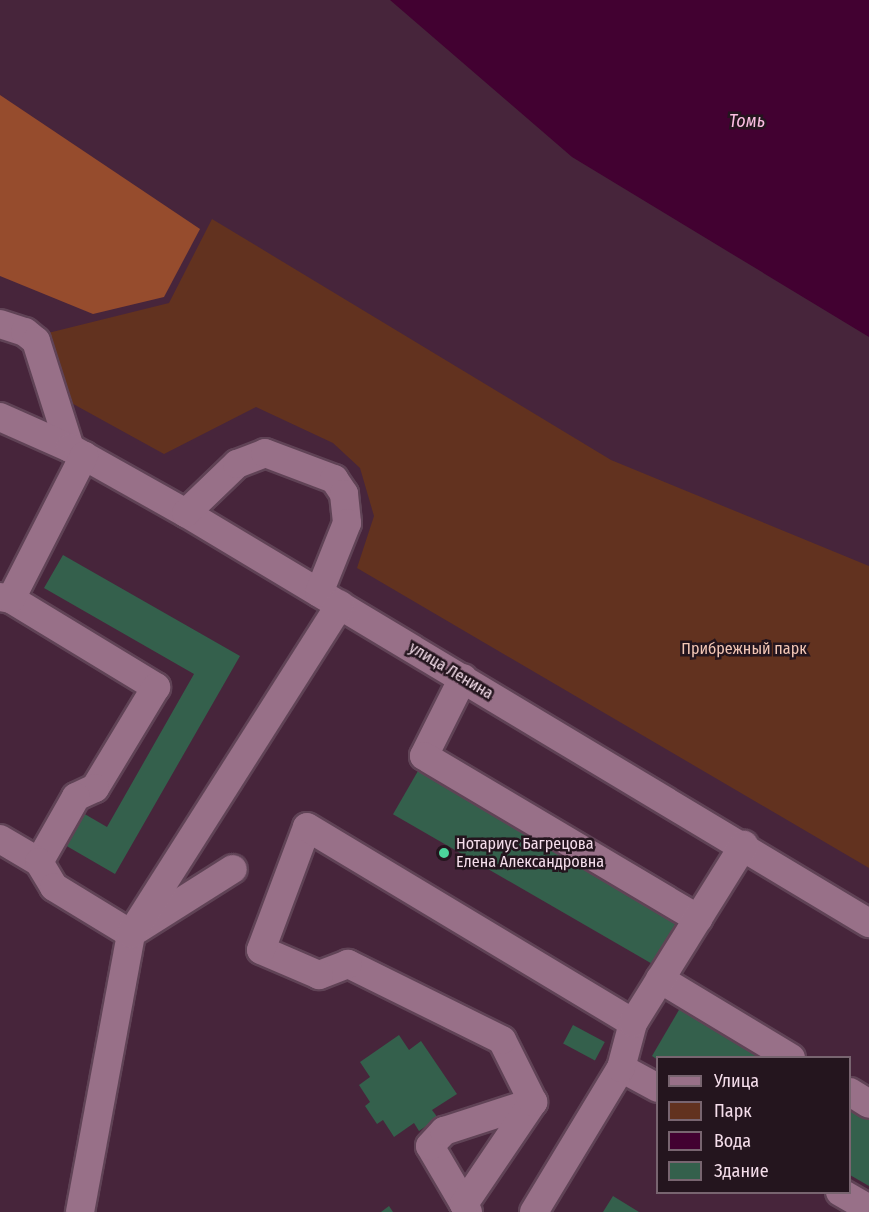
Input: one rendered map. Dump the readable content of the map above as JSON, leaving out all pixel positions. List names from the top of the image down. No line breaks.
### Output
{"streets":{"street":["улица Ленина"]},"water":["Томь"],"parks":["Прибрежный парк"],"places":["Нотариус Багрецова Елена Александровна"],"legend":["Улица","Парк","Вода","Здание"]}
